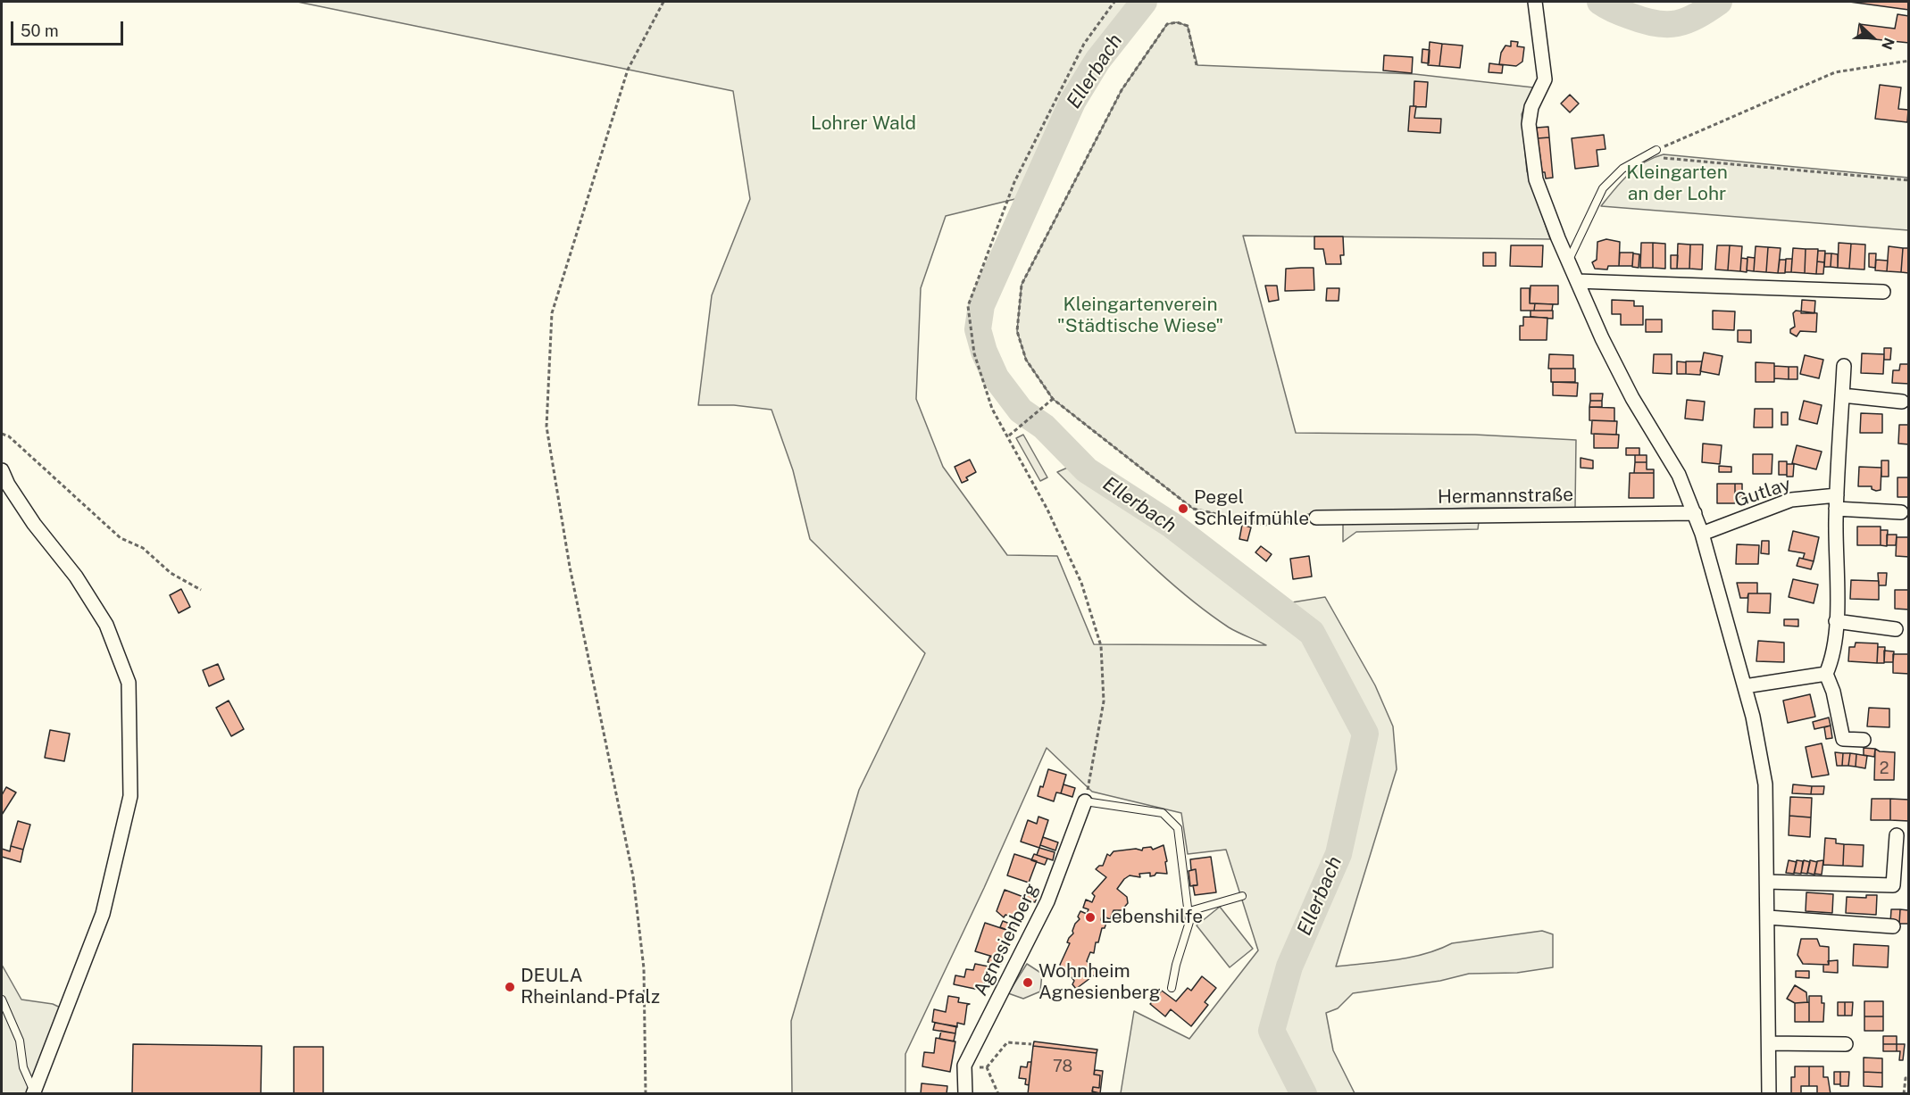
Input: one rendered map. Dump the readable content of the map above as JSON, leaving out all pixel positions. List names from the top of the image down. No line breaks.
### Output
{"streets":{"street":["Gutlay","Hermannstraße","Agnesienberg"]},"water":["Ellerbach"],"parks":["Lohrer Wald","Kleingarten an der Lohr","Kleingartenverein \"Städtische Wiese\""],"places":["Pegel Schleifmühle","Lebenshilfe","Wohnheim Agnesienberg","DEULA Rheinland-Pfalz"],"house_numbers":["2","78"],"scale_bar":"50 m","north":"right"}
